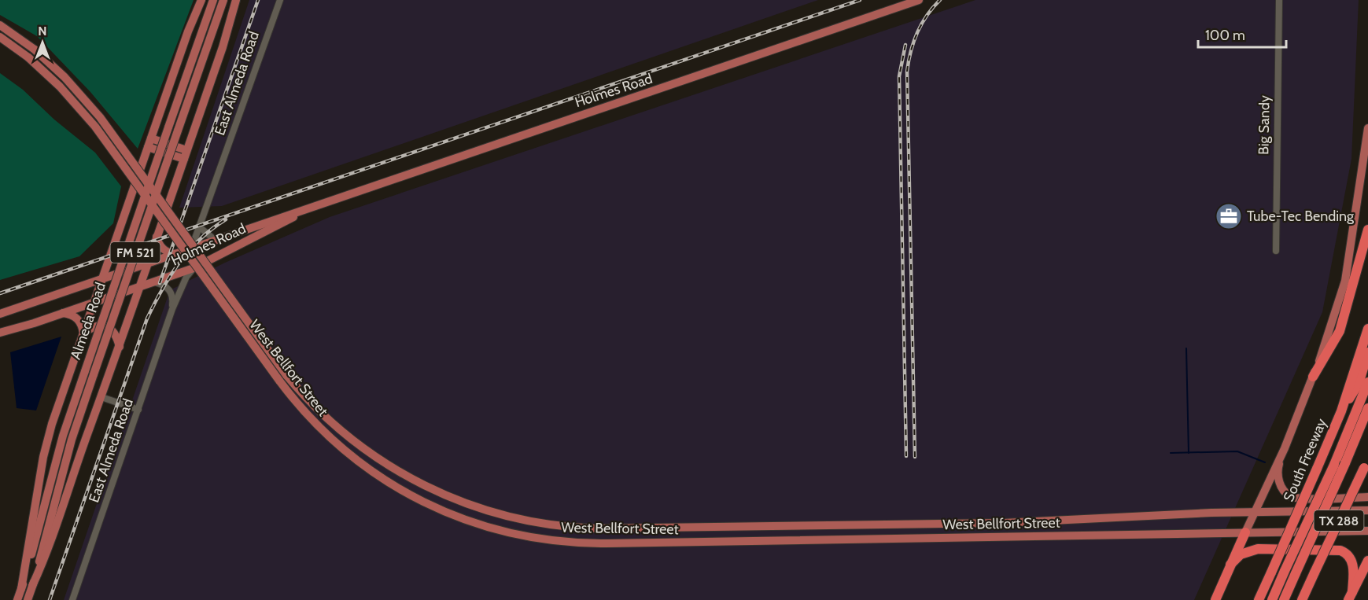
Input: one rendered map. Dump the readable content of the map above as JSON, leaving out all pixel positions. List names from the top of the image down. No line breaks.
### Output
{"streets":{"highway":["South Freeway","TX 288"],"main road":["Holmes Road","FM 521","Almeda Road","West Bellfort Street"],"street":["East Almeda Road","Big Sandy"]},"crossings":[["East Almeda Road","Holmes Road"]],"places":{"office":["Tube-Tec Bending"]},"scale_bar":"100 m","north":"top"}
